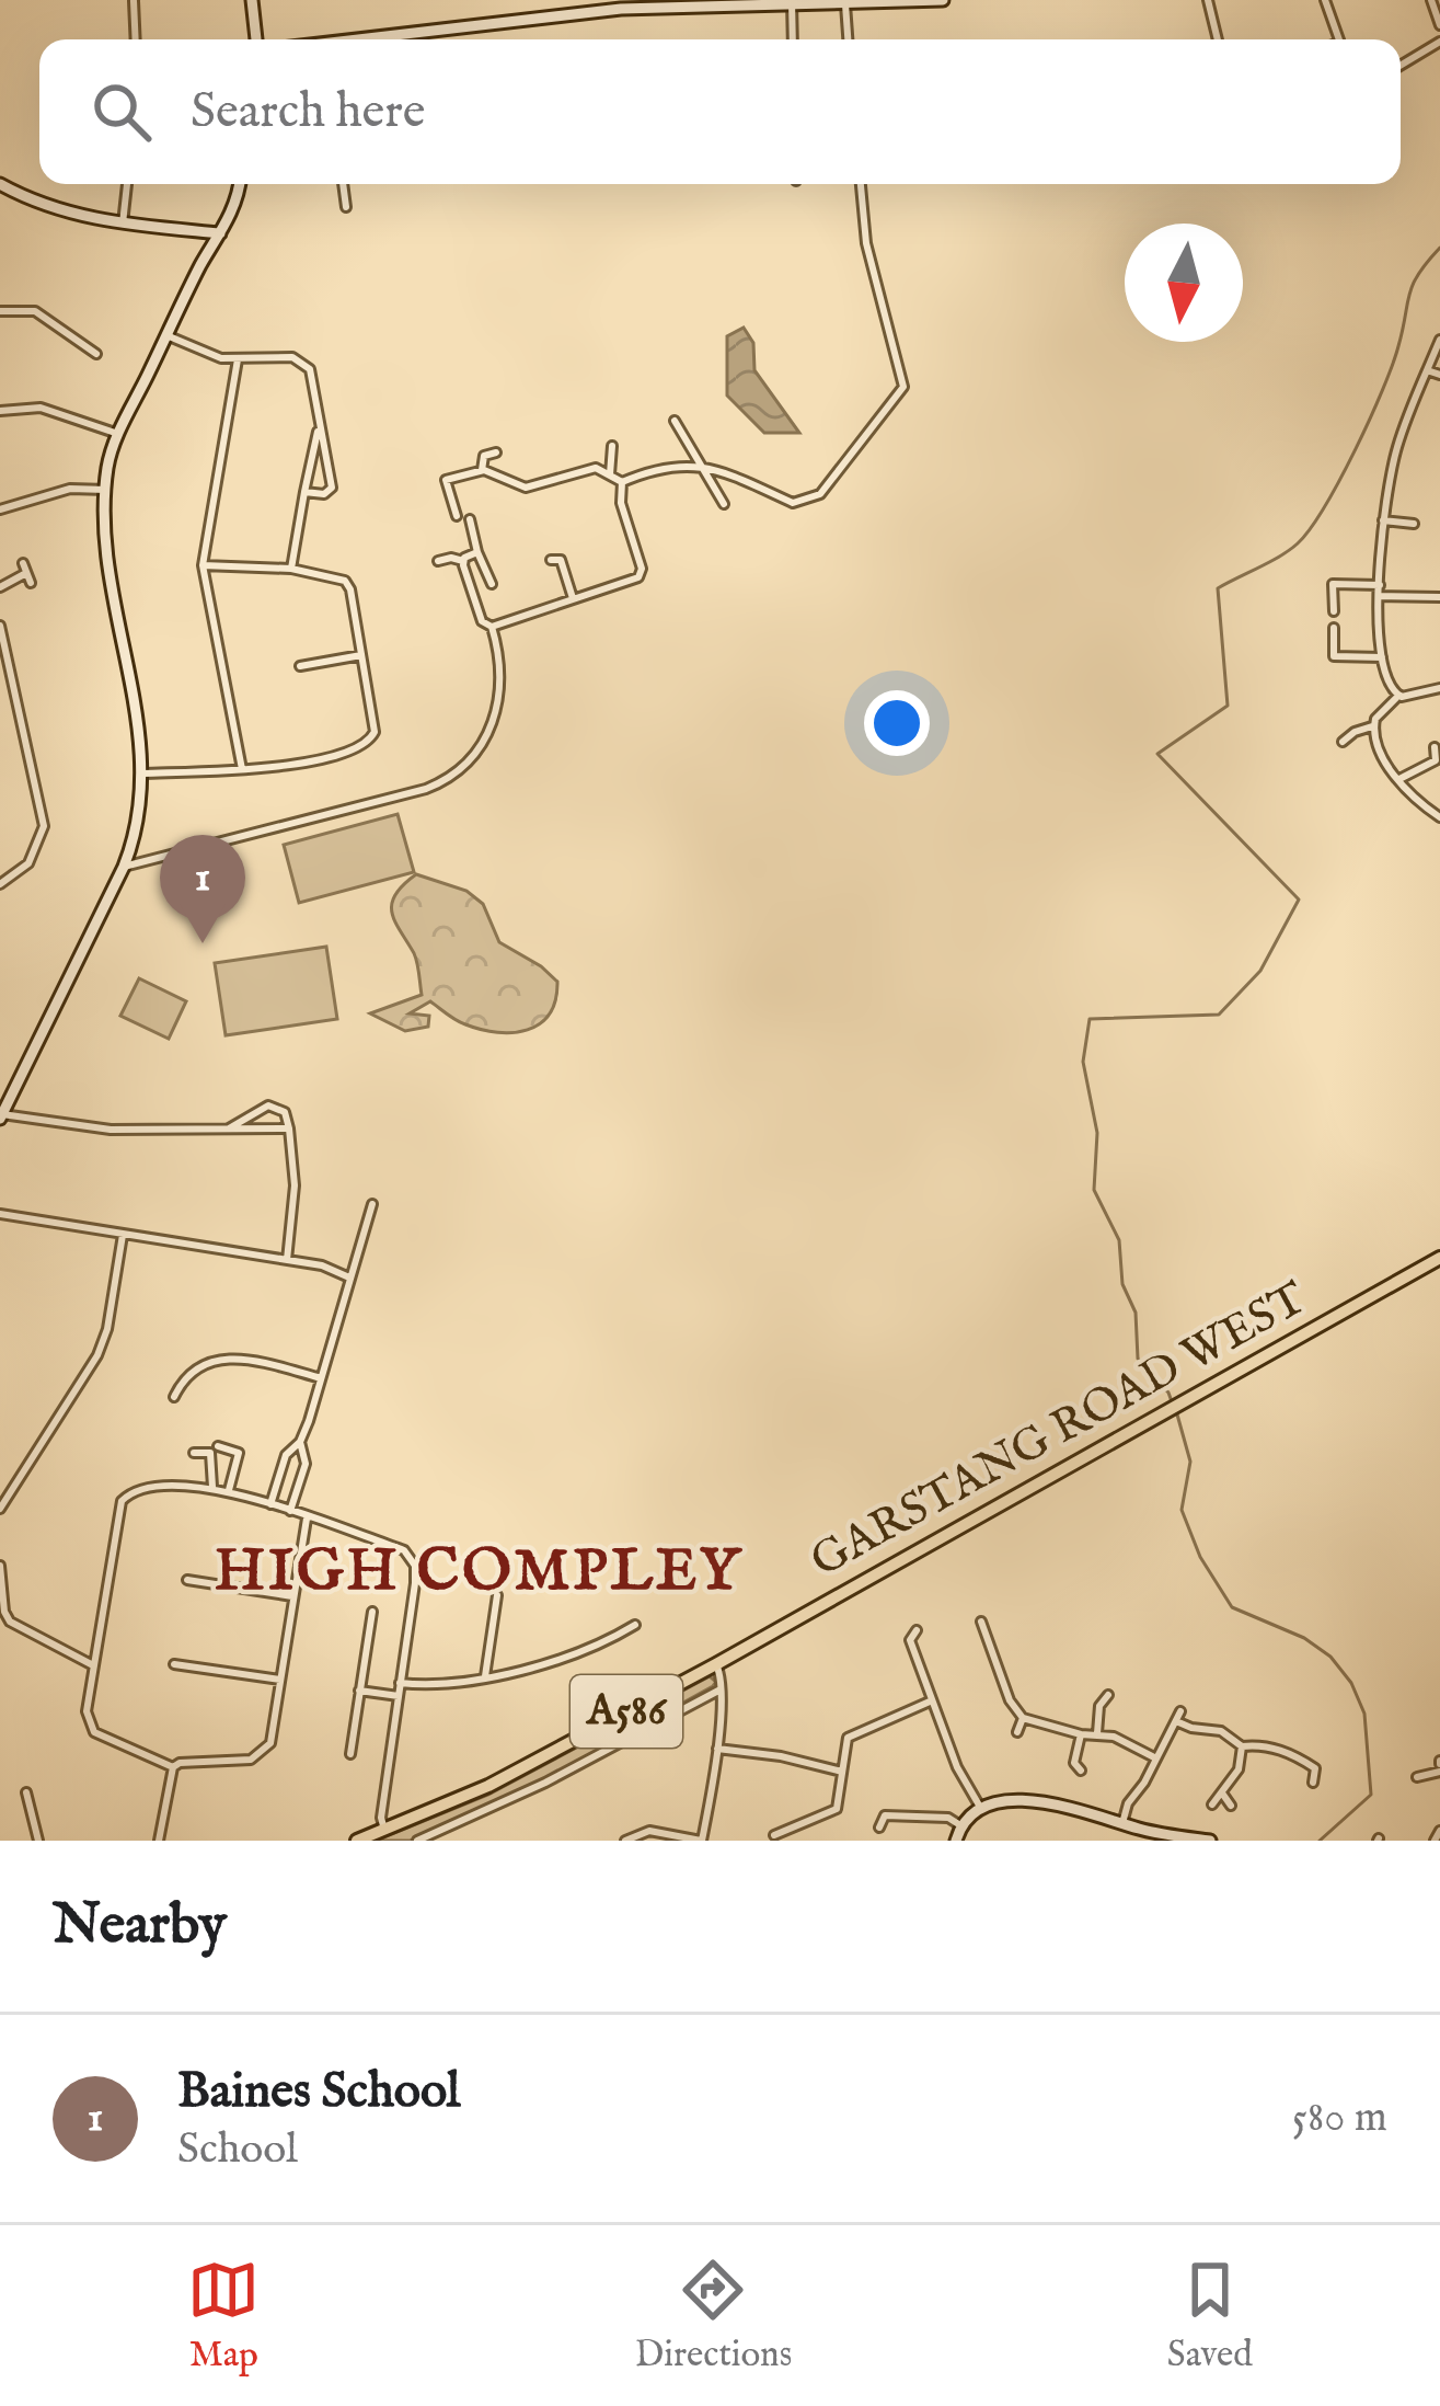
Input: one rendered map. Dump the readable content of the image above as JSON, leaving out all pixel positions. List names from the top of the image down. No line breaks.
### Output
{"streets":{"main road":["GARSTANG ROAD WEST","A586"]},"districts":["HIGH COMPLEY"],"north":"bottom","page":{"search":"Search here","pins":"1","heading":"Nearby","list":[{"mark":"1","name":"Baines School","note":"School","value":"580 m"}],"nav":["Map","Directions","Saved"]}}
